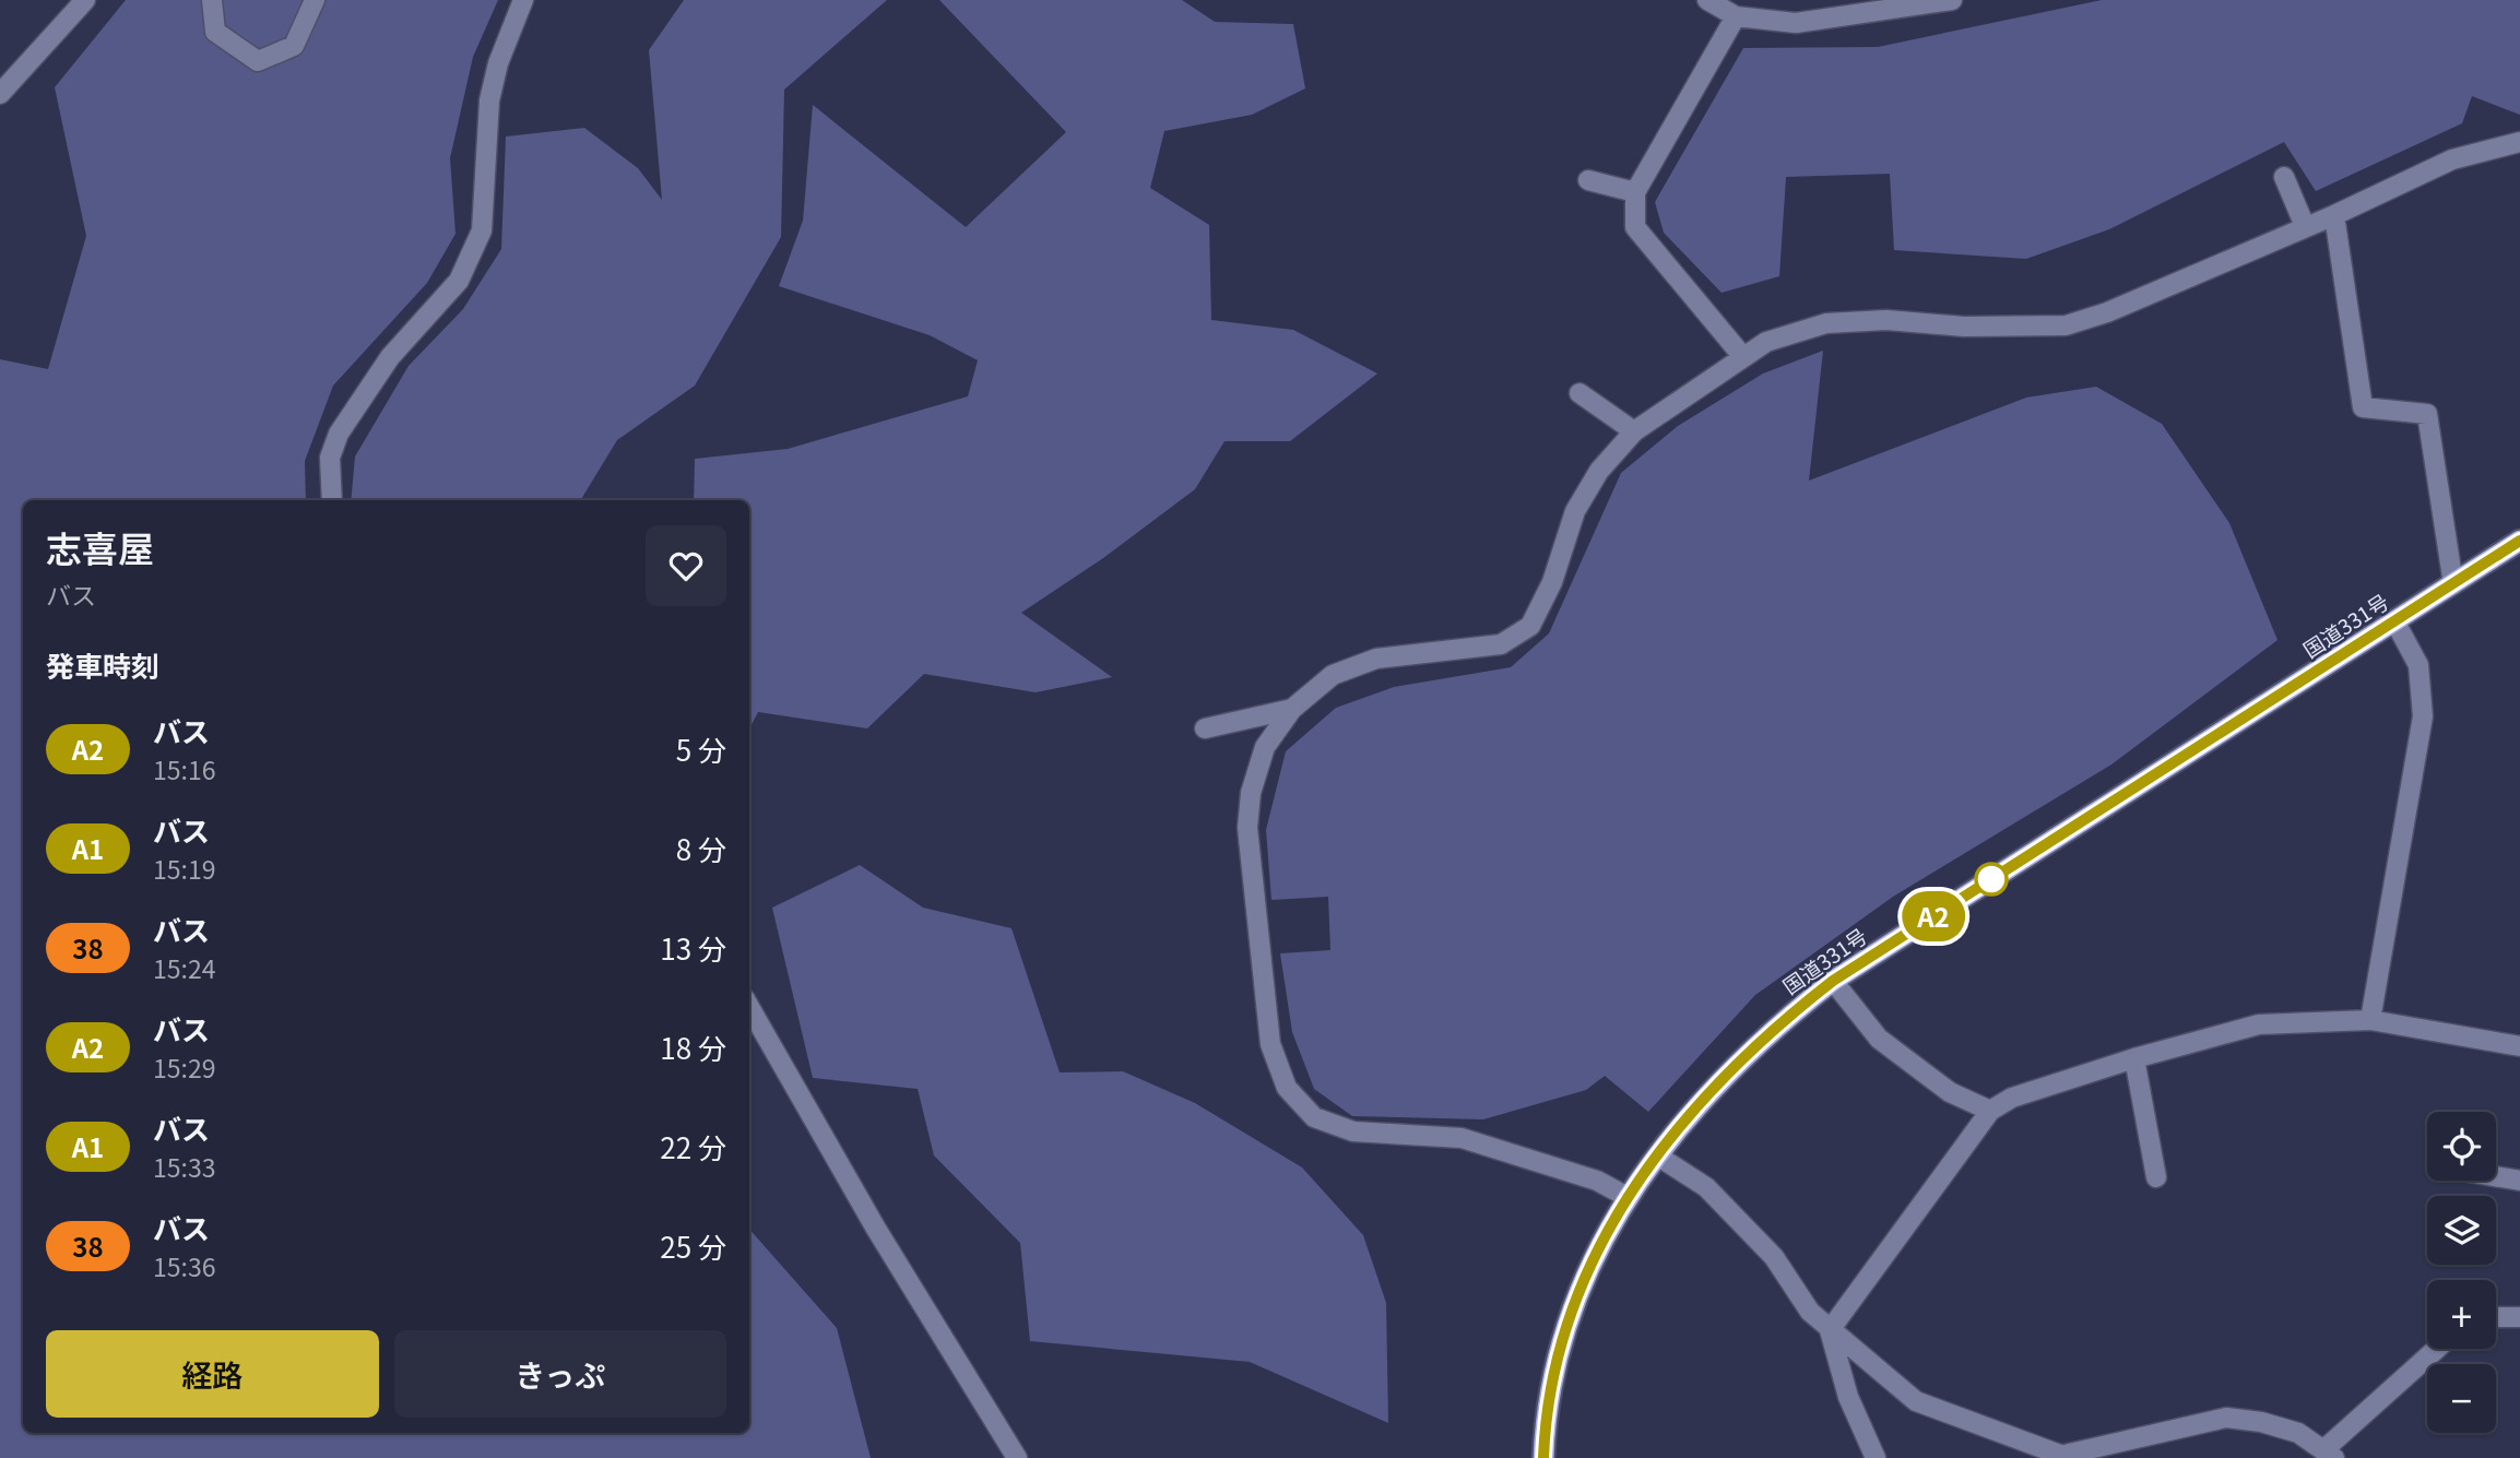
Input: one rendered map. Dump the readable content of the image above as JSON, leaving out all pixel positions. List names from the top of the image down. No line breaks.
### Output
{"streets":{"highway":["国道331号"]},"lines":["bus line A2"],"page":{"on_map":"A2","heading":[["志喜屋","バス"],"発車時刻"],"list":[{"mark":"A2","name":"バス","note":"15:16","value":"5 分"},{"mark":"A1","name":"バス","note":"15:19","value":"8 分"},{"mark":"38","name":"バス","note":"15:24","value":"13 分"},{"mark":"A2","name":"バス","note":"15:29","value":"18 分"},{"mark":"A1","name":"バス","note":"15:33","value":"22 分"},{"mark":"38","name":"バス","note":"15:36","value":"25 分"}],"map_buttons":["+","−"],"buttons":["経路","きっぷ"]}}
